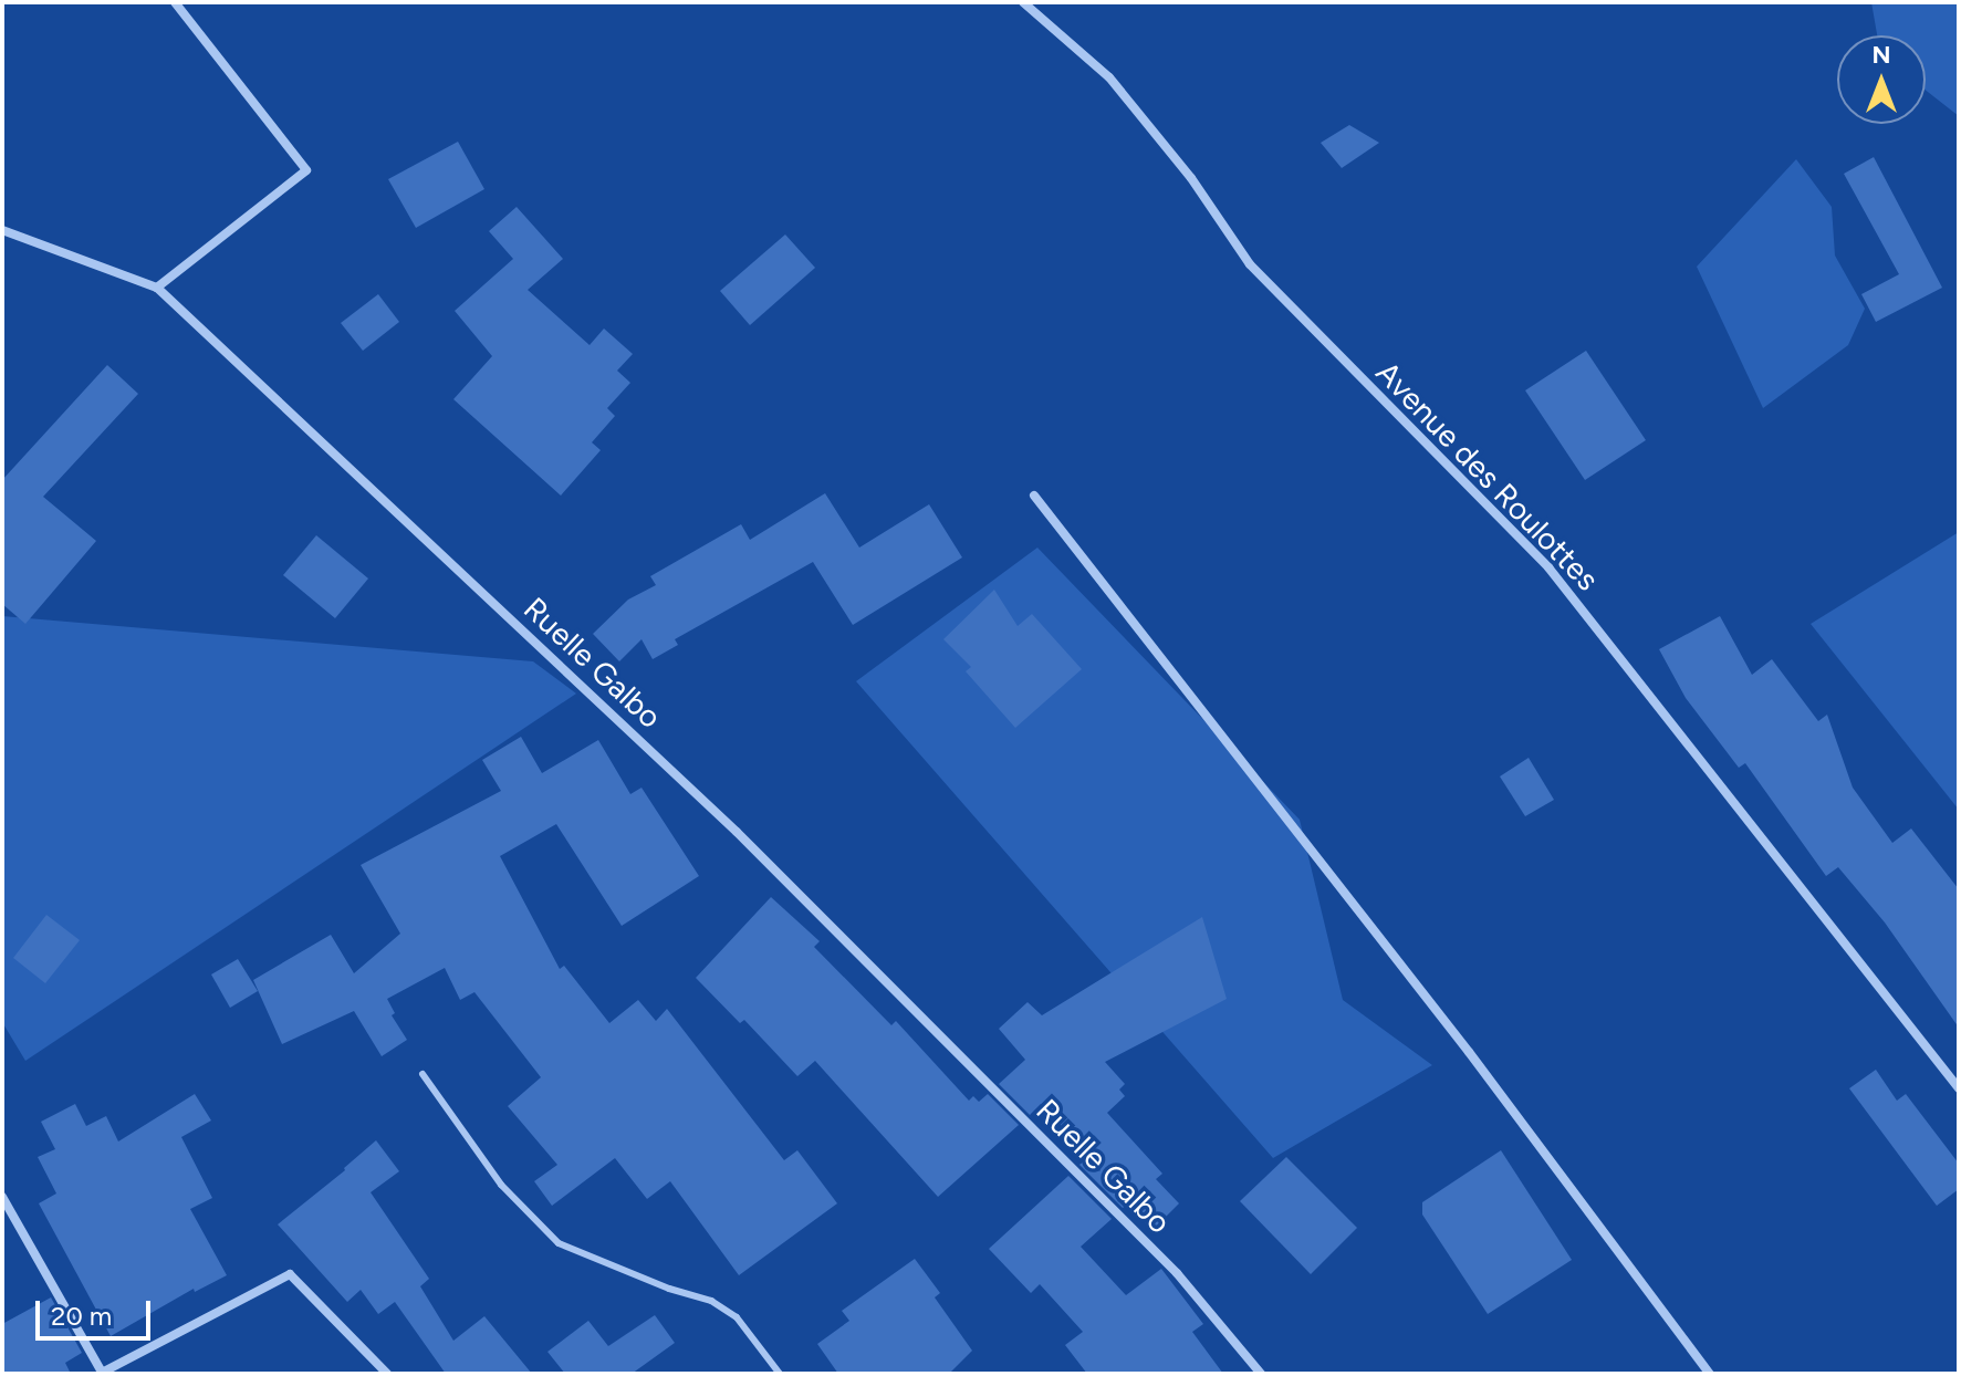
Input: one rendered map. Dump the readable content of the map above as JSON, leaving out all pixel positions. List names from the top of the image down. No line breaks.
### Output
{"streets":{"street":["Avenue des Roulottes","Ruelle Galbo"]},"scale_bar":"20 m","north":"top"}
